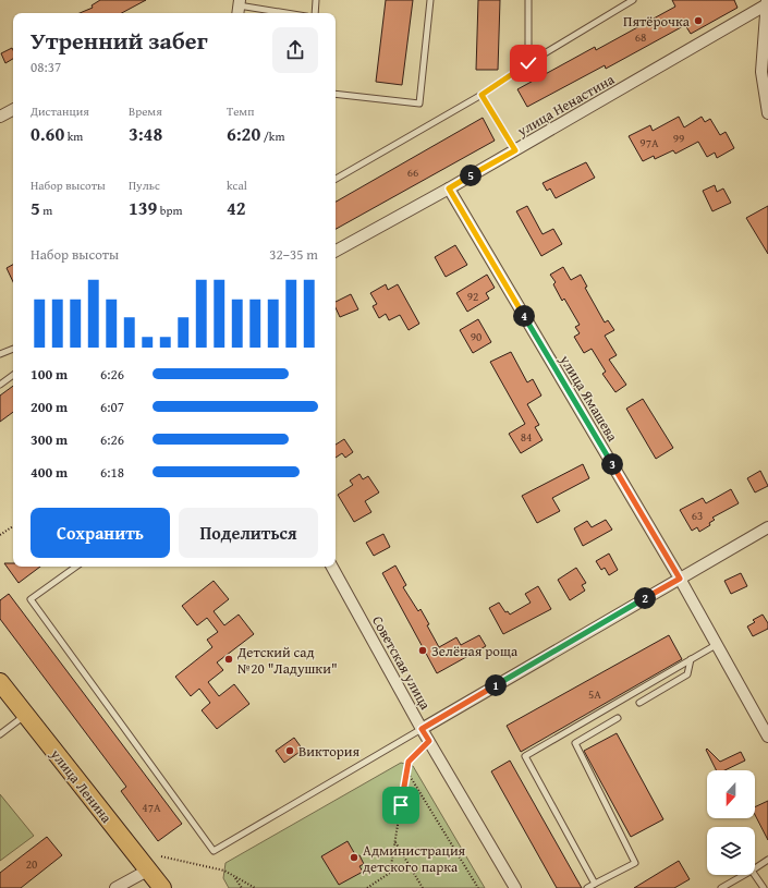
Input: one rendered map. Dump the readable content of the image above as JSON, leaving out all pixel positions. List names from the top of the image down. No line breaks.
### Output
{"streets":{"main road":["улица Ленина"],"street":["улица Ненастина","улица Ямашева","Советская улица"]},"crossings":[["улица Ненастина","улица Ямашева"]],"places":["Пятёрочка","Зелёная роща","Детский сад №20 \"Ладушки\"","Виктория","Администрация детского парка"],"house_numbers":["68","99","97А","66","92","90","84","63","5А","47А","20"],"north":"bottom","page":{"heading":["Утренний забег","08:37"],"stats":[["Дистанция","0.60 km"],["Время","3:48"],["Темп","6:20 /km"],["Набор высоты","5 m"],["Пульс","139 bpm"],["kcal","42"]],"pins":["5","4","3","2","1"],"chart":["Набор высоты","32–35 m"],"list":[{"name":"100 m","note":"6:26"},{"name":"200 m","note":"6:07"},{"name":"300 m","note":"6:26"},{"name":"400 m","note":"6:18"}],"buttons":["Сохранить","Поделиться"]}}
